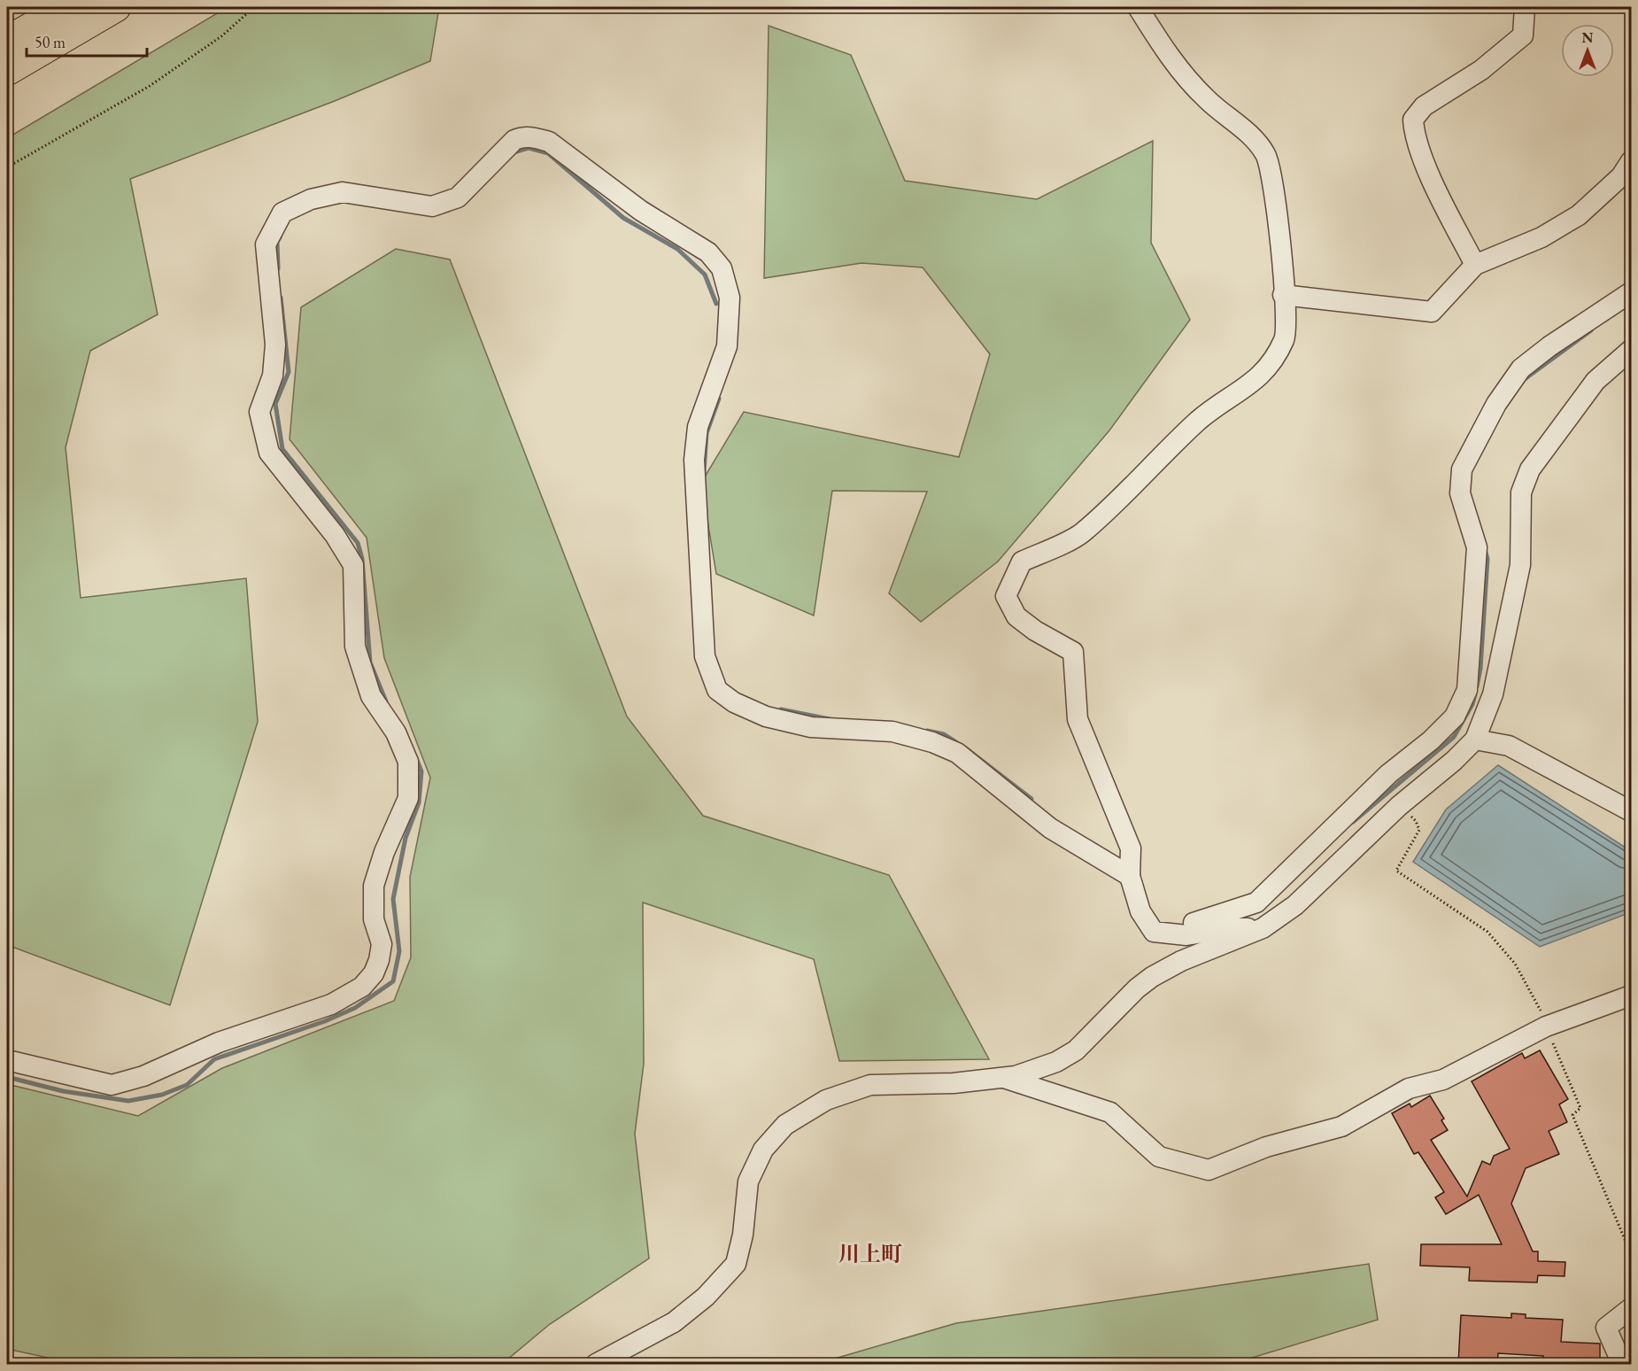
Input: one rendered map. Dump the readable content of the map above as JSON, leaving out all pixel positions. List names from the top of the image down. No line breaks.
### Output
{"districts":["川上町"],"scale_bar":"50 m","north":"top"}
